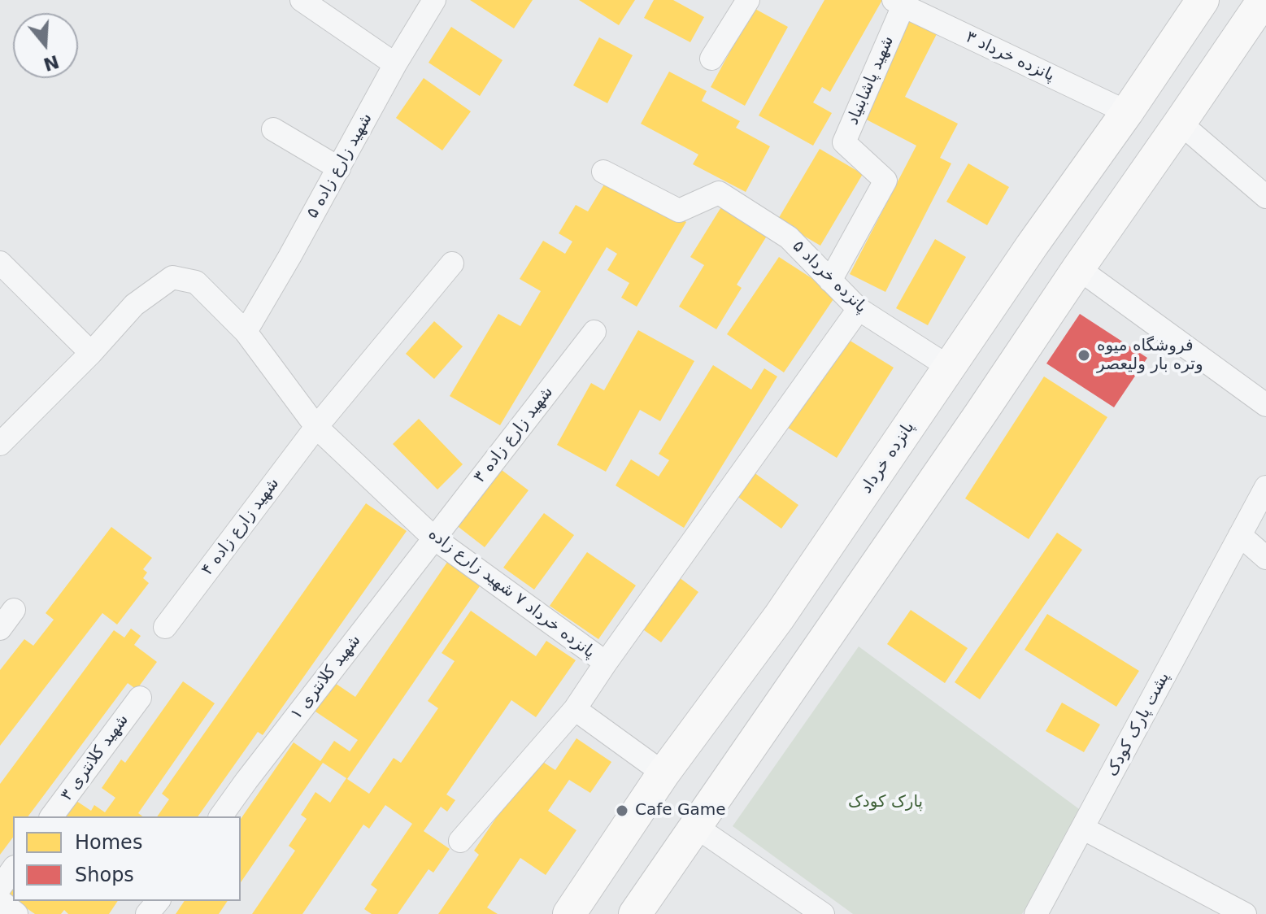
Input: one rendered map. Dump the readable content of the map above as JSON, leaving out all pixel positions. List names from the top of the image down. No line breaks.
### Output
{"streets":{"main road":["پانزده خرداد"],"street":["پانزده خرداد ۳","شهید پاشابنیاد","شهید زارع زاده ۵","پانزده خرداد ۵","شهید زارع زاده ۳","شهید زارع زاده ۴","پانزده خرداد ۷ شهید زارع زاده","شهید کلانتری ۱","پشت پارک کودک","شهید کلانتری ۳"]},"crossings":[["پانزده خرداد ۳","شهید پاشابنیاد"],["پانزده خرداد ۳","پانزده خرداد"],["شهید پاشابنیاد","پانزده خرداد ۵"],["شهید زارع زاده ۵","پانزده خرداد ۷ شهید زارع زاده"],["پانزده خرداد ۵","پانزده خرداد"],["شهید زارع زاده ۳","پانزده خرداد ۷ شهید زارع زاده"],["شهید زارع زاده ۳","شهید کلانتری ۱"],["شهید زارع زاده ۴","پانزده خرداد ۷ شهید زارع زاده"],["پانزده خرداد ۷ شهید زارع زاده","شهید کلانتری ۱"]],"parks":["پارک کودک"],"places":["فروشگاه میوه وتره بار ولیعصر","Cafe Game"],"legend":["Homes","Shops"],"north":"bottom"}
